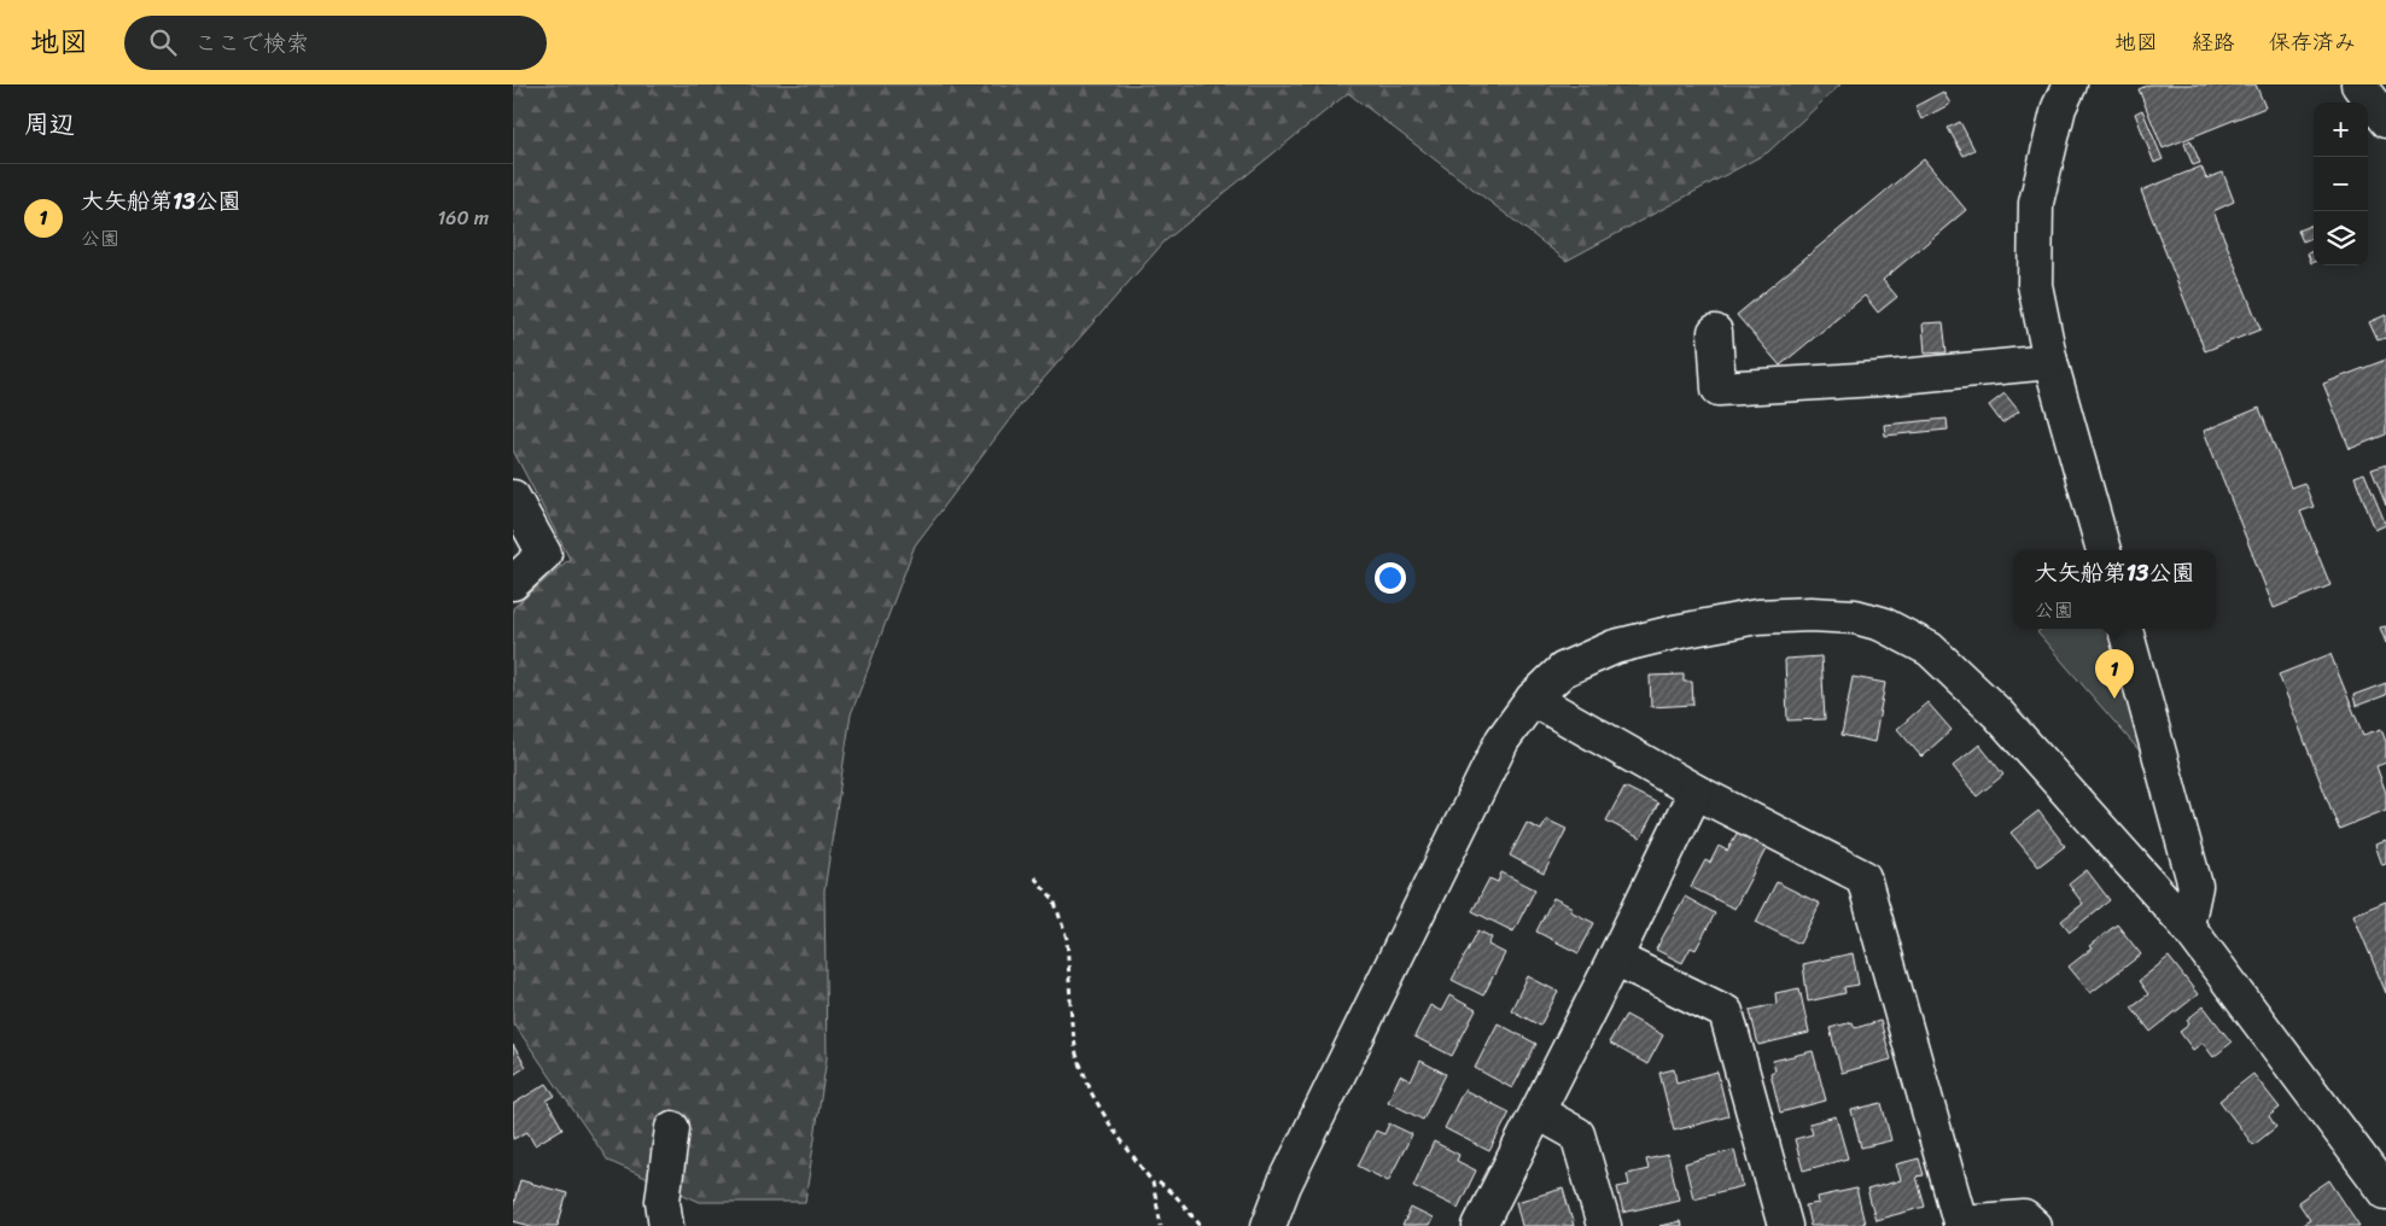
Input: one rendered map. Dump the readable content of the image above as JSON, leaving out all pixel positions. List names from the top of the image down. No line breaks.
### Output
{"page":{"header":"地図","search":"ここで検索","nav":["地図","経路","保存済み"],"heading":"周辺","map_buttons":["+","−"],"list":[{"mark":"1","name":"大矢船第13公園","note":"公園","value":"160 m"}],"popup":["大矢船第13公園","公園"],"pins":"1"}}
